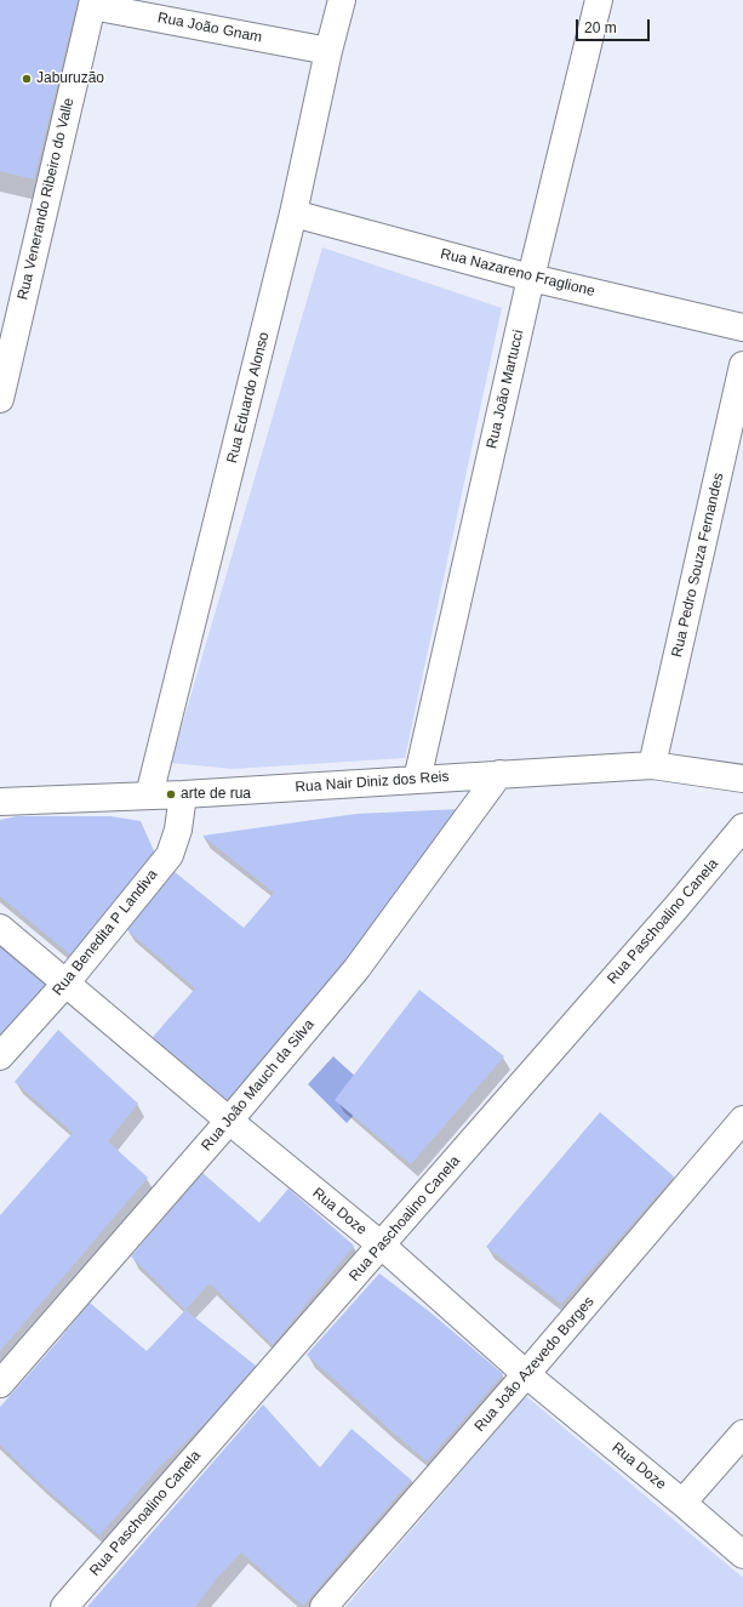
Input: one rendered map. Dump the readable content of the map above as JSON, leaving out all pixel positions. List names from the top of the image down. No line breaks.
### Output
{"streets":{"street":["Rua João Gnam","Rua Venerando Ribeiro do Valle","Rua Nazareno Fraglione","Rua João Martucci","Rua Eduardo Alonso","Rua Pedro Souza Fernandes","Rua Nair Diniz dos Reis","Rua Paschoalino Canela","Rua Benedita P Landiva","Rua João Mauch da Silva","Rua Doze","Rua João Azevedo Borges"]},"crossings":[["Rua João Gnam","Rua Venerando Ribeiro do Valle"],["Rua João Gnam","Rua Eduardo Alonso"],["Rua Nazareno Fraglione","Rua João Martucci"],["Rua Nazareno Fraglione","Rua Eduardo Alonso"],["Rua João Martucci","Rua Nair Diniz dos Reis"],["Rua Eduardo Alonso","Rua Nair Diniz dos Reis"],["Rua Pedro Souza Fernandes","Rua Nair Diniz dos Reis"],["Rua Nair Diniz dos Reis","Rua Benedita P Landiva"],["Rua Nair Diniz dos Reis","Rua João Mauch da Silva"],["Rua Paschoalino Canela","Rua Doze"],["Rua Benedita P Landiva","Rua Doze"],["Rua João Mauch da Silva","Rua Doze"],["Rua Doze","Rua João Azevedo Borges"]],"places":["Jaburuzão","arte de rua"],"scale_bar":"20 m"}
